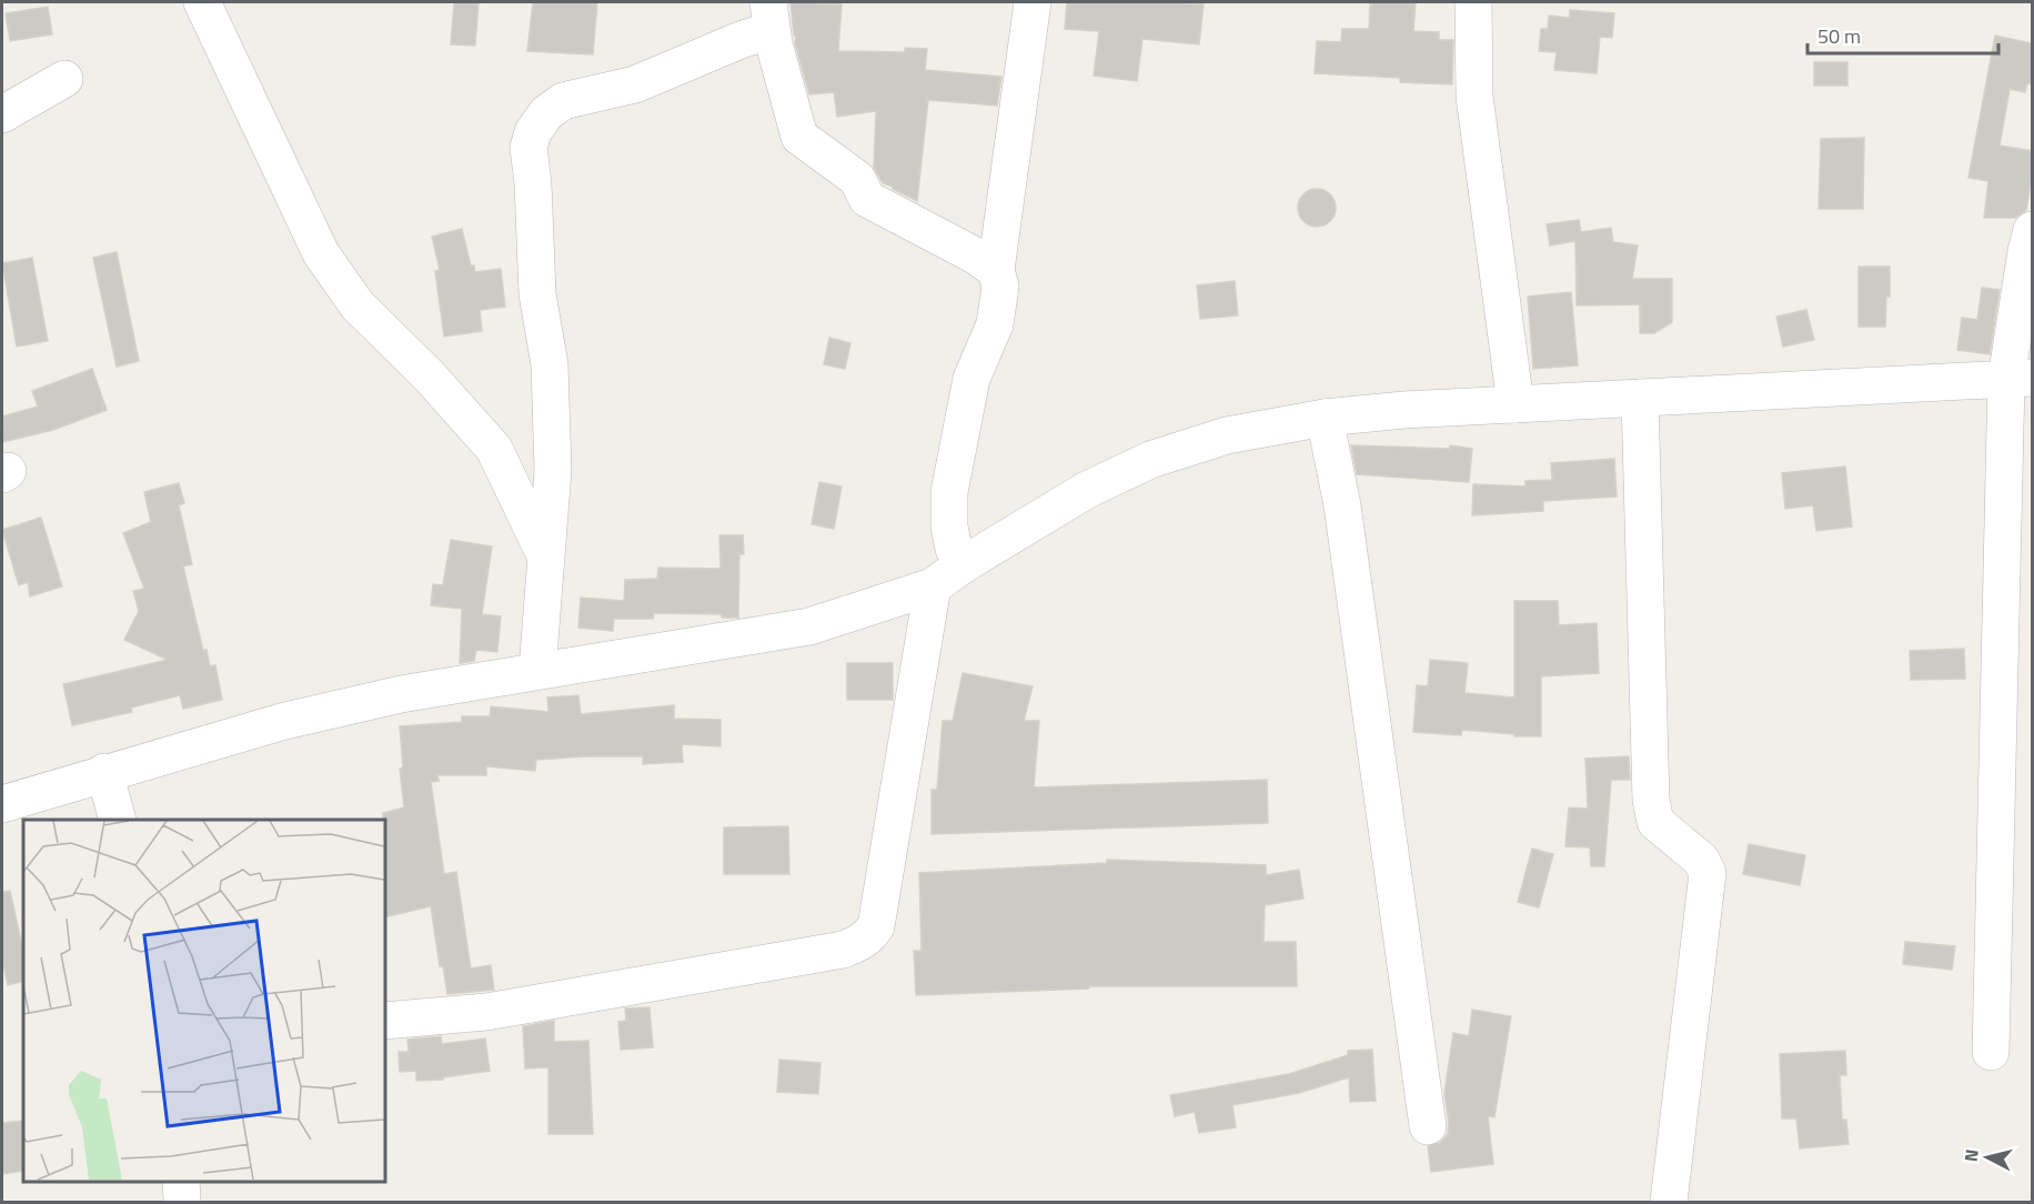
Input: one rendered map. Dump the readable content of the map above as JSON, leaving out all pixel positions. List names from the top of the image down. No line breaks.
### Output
{"scale_bar":"50 m","north":"left"}
